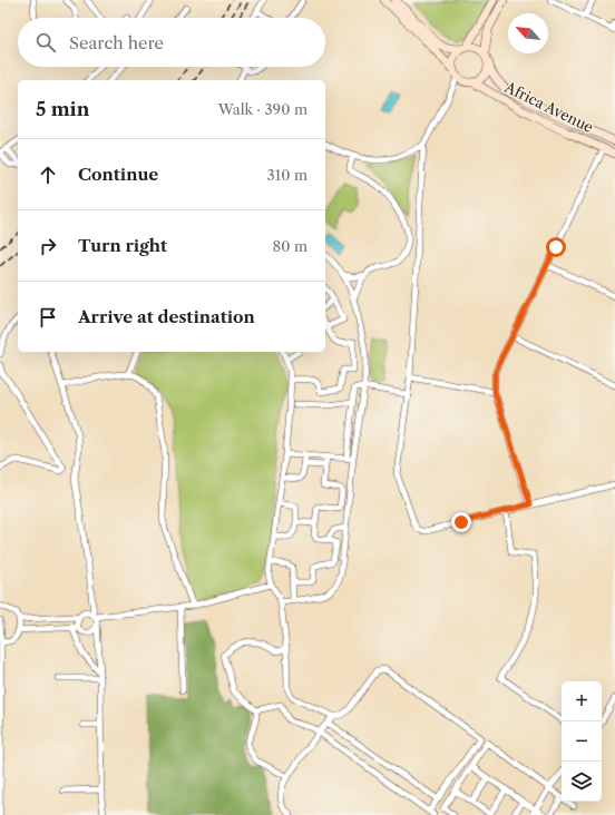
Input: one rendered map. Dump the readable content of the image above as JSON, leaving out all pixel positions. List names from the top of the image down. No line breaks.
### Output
{"streets":{"main road":["Africa Avenue"]},"north":"top left","page":{"search":"Search here","heading":["5 min","Walk · 390 m"],"list":[["Continue","310 m"],["Turn right","80 m"],"Arrive at destination"],"map_buttons":["+","−"]}}
